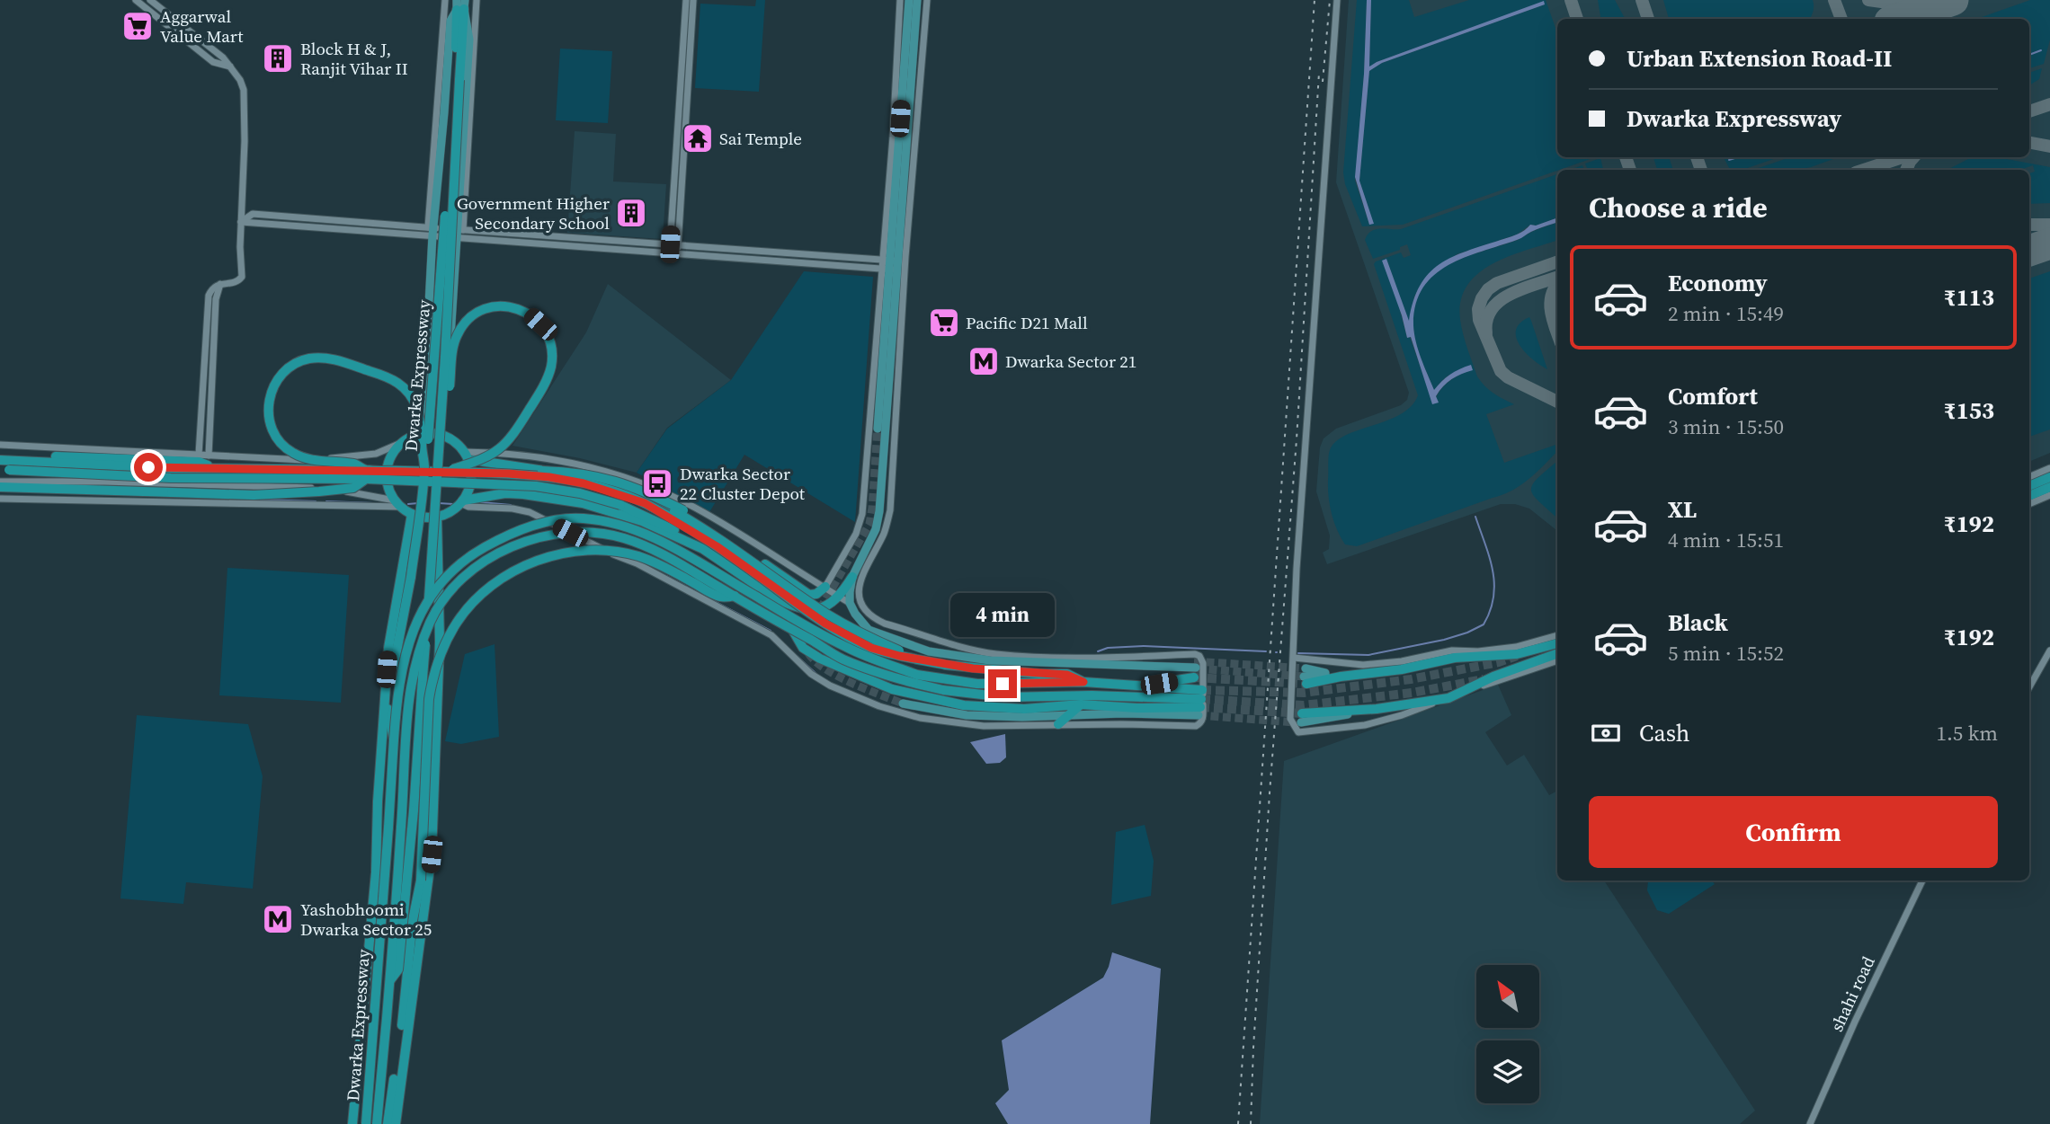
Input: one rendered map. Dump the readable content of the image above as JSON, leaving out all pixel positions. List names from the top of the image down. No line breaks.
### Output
{"streets":{"highway":["Dwarka Expressway"],"street":["shahi road"]},"places":{"supermarket":["Aggarwal Value Mart","Pacific D21 Mall"],"building":["Block H & J, Ranjit Vihar II","Government Higher Secondary School"],"temple":["Sai Temple"],"metro station":["Dwarka Sector 21","Yashobhoomi Dwarka Sector 25"],"bus stop":["Dwarka Sector 22 Cluster Depot"]},"north":"top left","page":{"banner":["Urban Extension Road-II","Dwarka Expressway"],"heading":"Choose a ride","list":[{"name":"Economy","note":"2 min · 15:49","value":"₹113"},{"name":"Comfort","note":"3 min · 15:50","value":"₹153"},{"name":"XL","note":"4 min · 15:51","value":"₹192"},{"name":"Black","note":"5 min · 15:52","value":"₹192"}],"bubble":"4 min","pay":["Cash","1.5 km"],"buttons":"Confirm"}}
